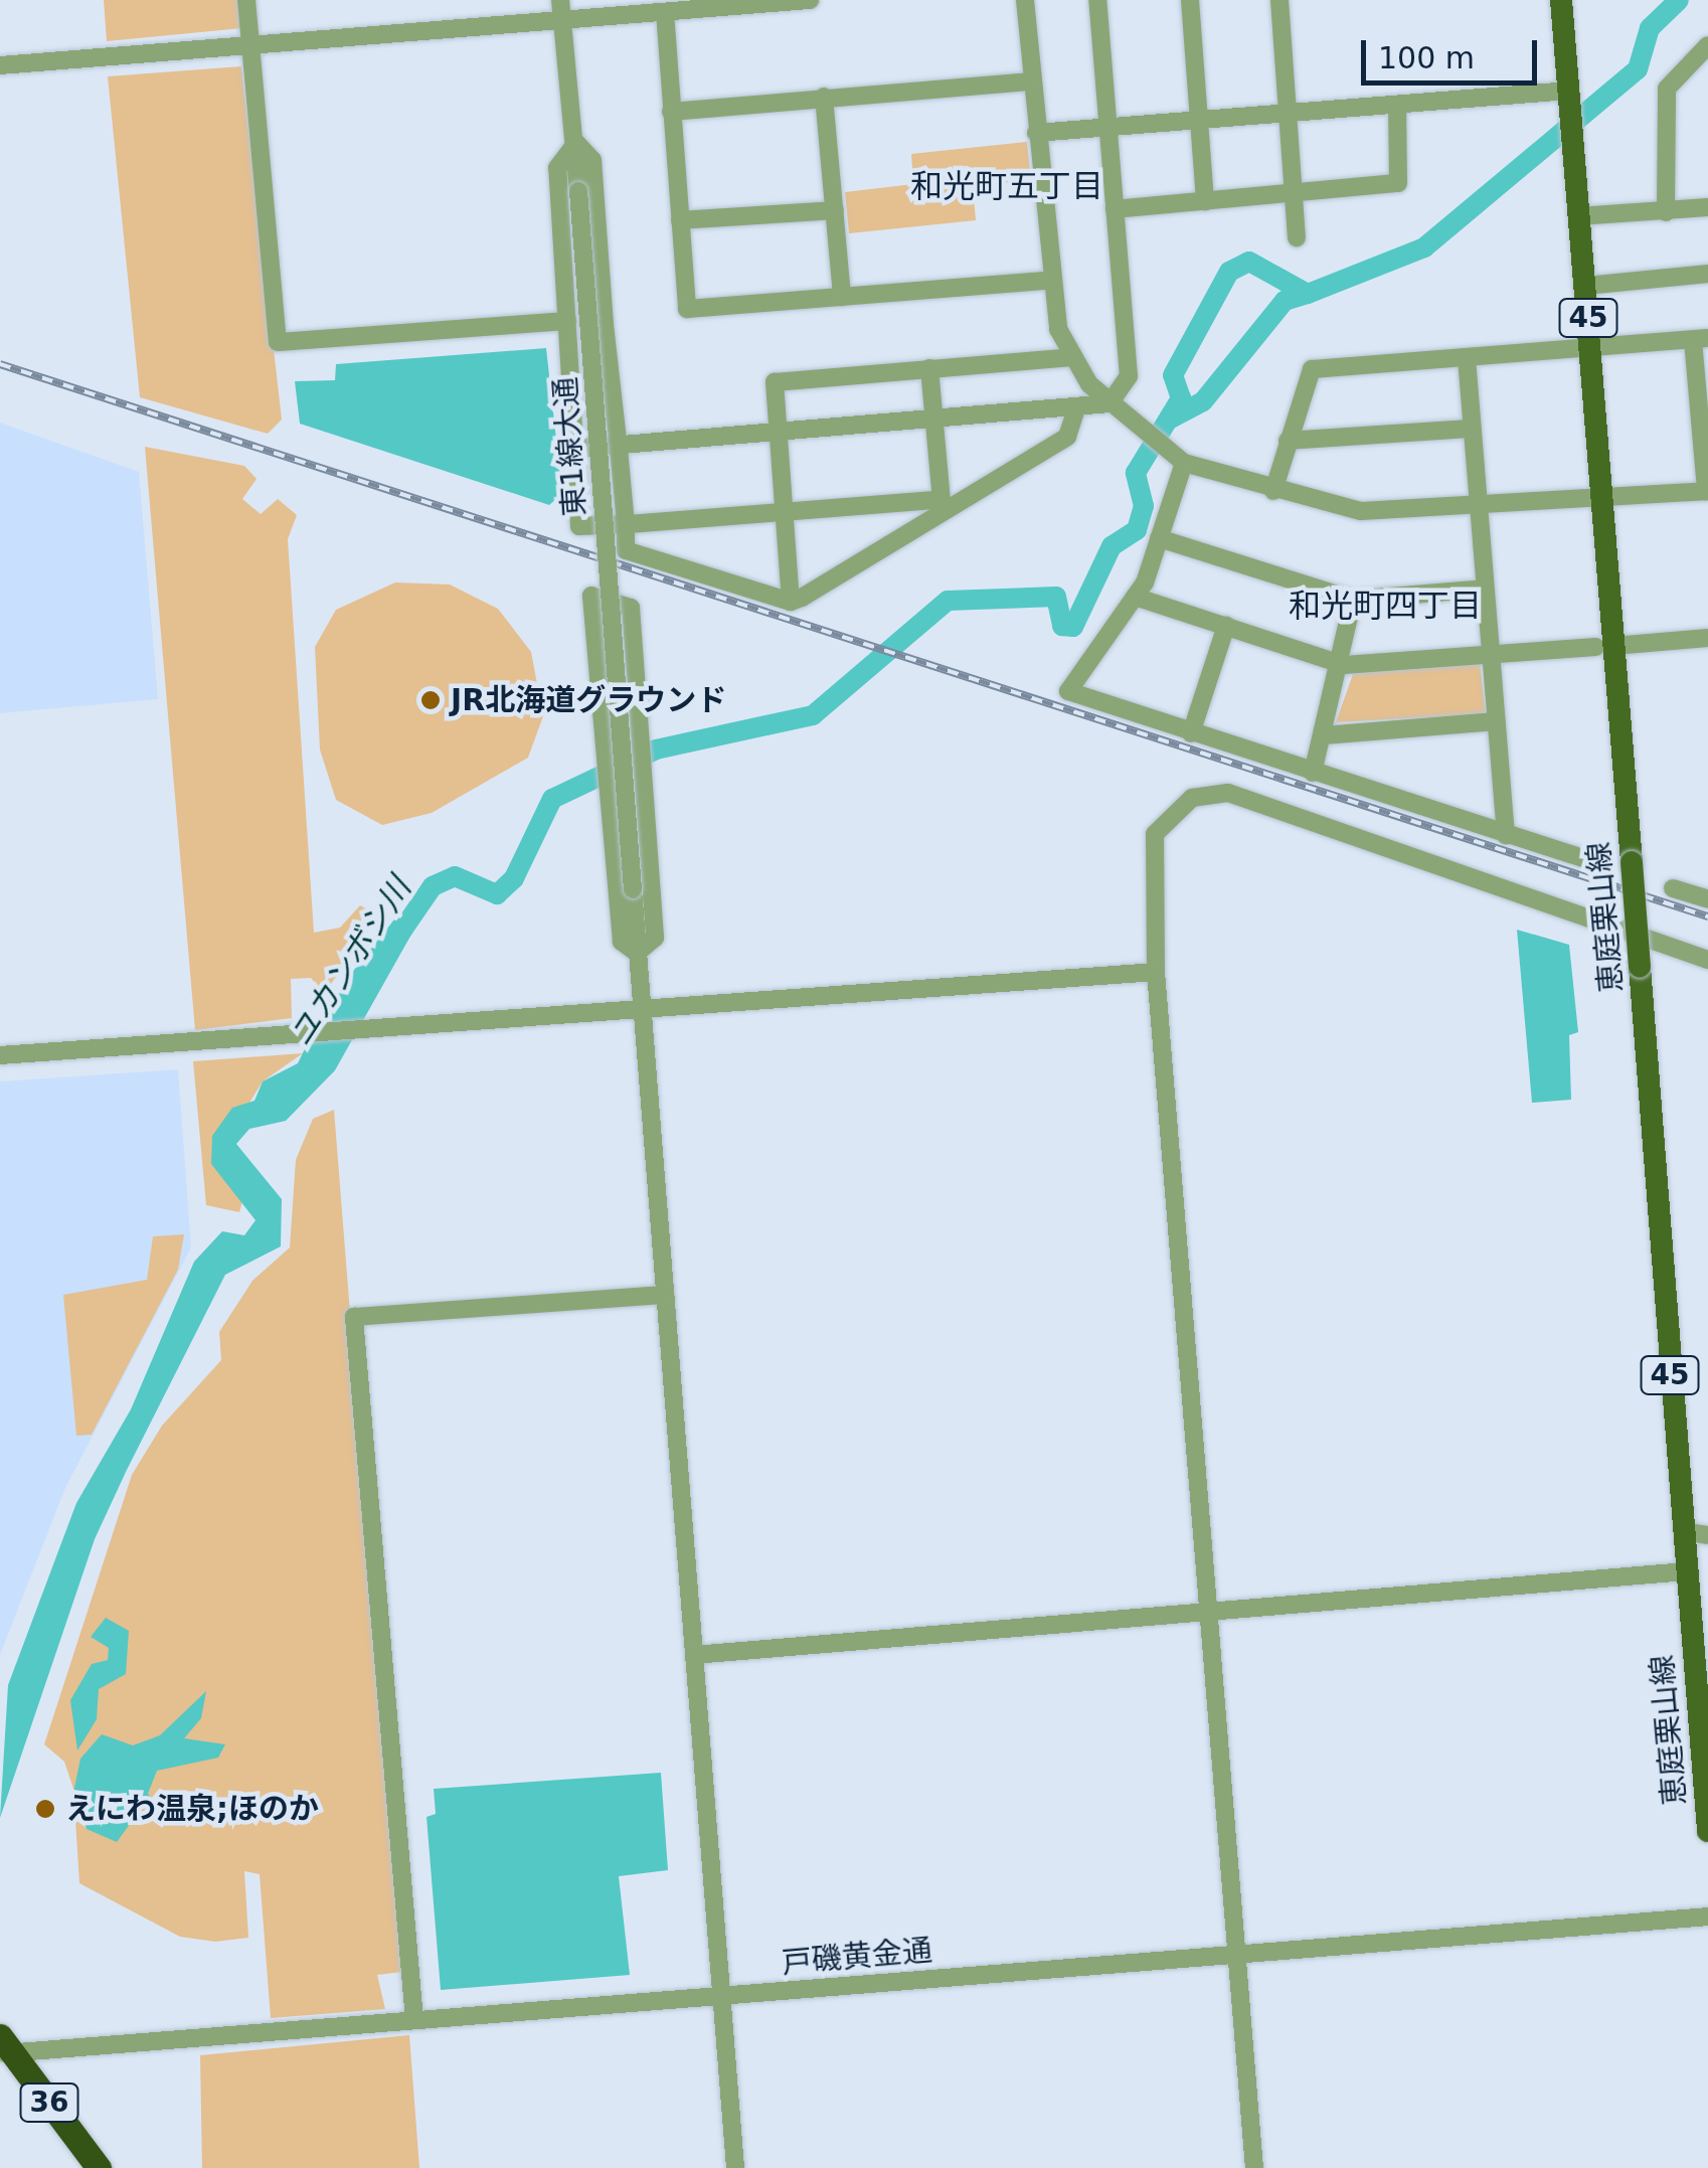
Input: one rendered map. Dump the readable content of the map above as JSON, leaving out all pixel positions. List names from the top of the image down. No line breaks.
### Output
{"streets":{"highway":["36"],"main road":["45","恵庭栗山線"],"street":["東1線大通","戸磯黄金通"]},"crossings":[["戸磯黄金通","36"]],"districts":["和光町五丁目","和光町四丁目"],"water":["ユカンボシ川"],"places":["JR北海道グラウンド","えにわ温泉;ほのか"],"scale_bar":"100 m"}
